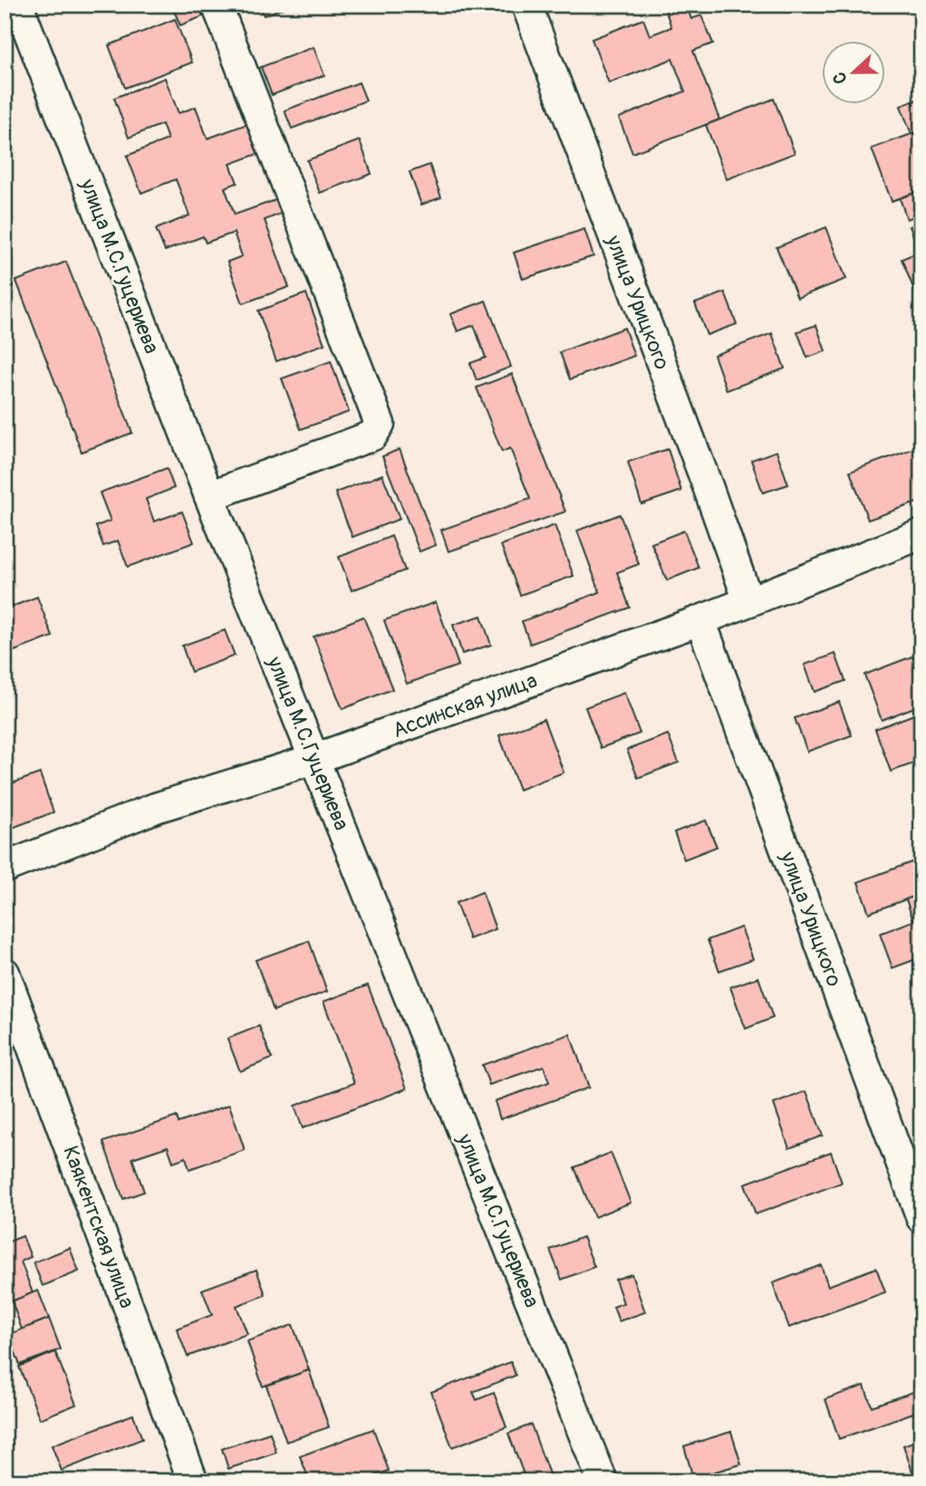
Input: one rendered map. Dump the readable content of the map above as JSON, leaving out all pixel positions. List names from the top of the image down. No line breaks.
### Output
{"streets":{"street":["улица М.С.Гуцериева","улица Урицкого","Ассинская улица","Каякентская улица"]},"crossings":[["улица М.С.Гуцериева","Ассинская улица"],["улица Урицкого","Ассинская улица"]],"north":"left"}
